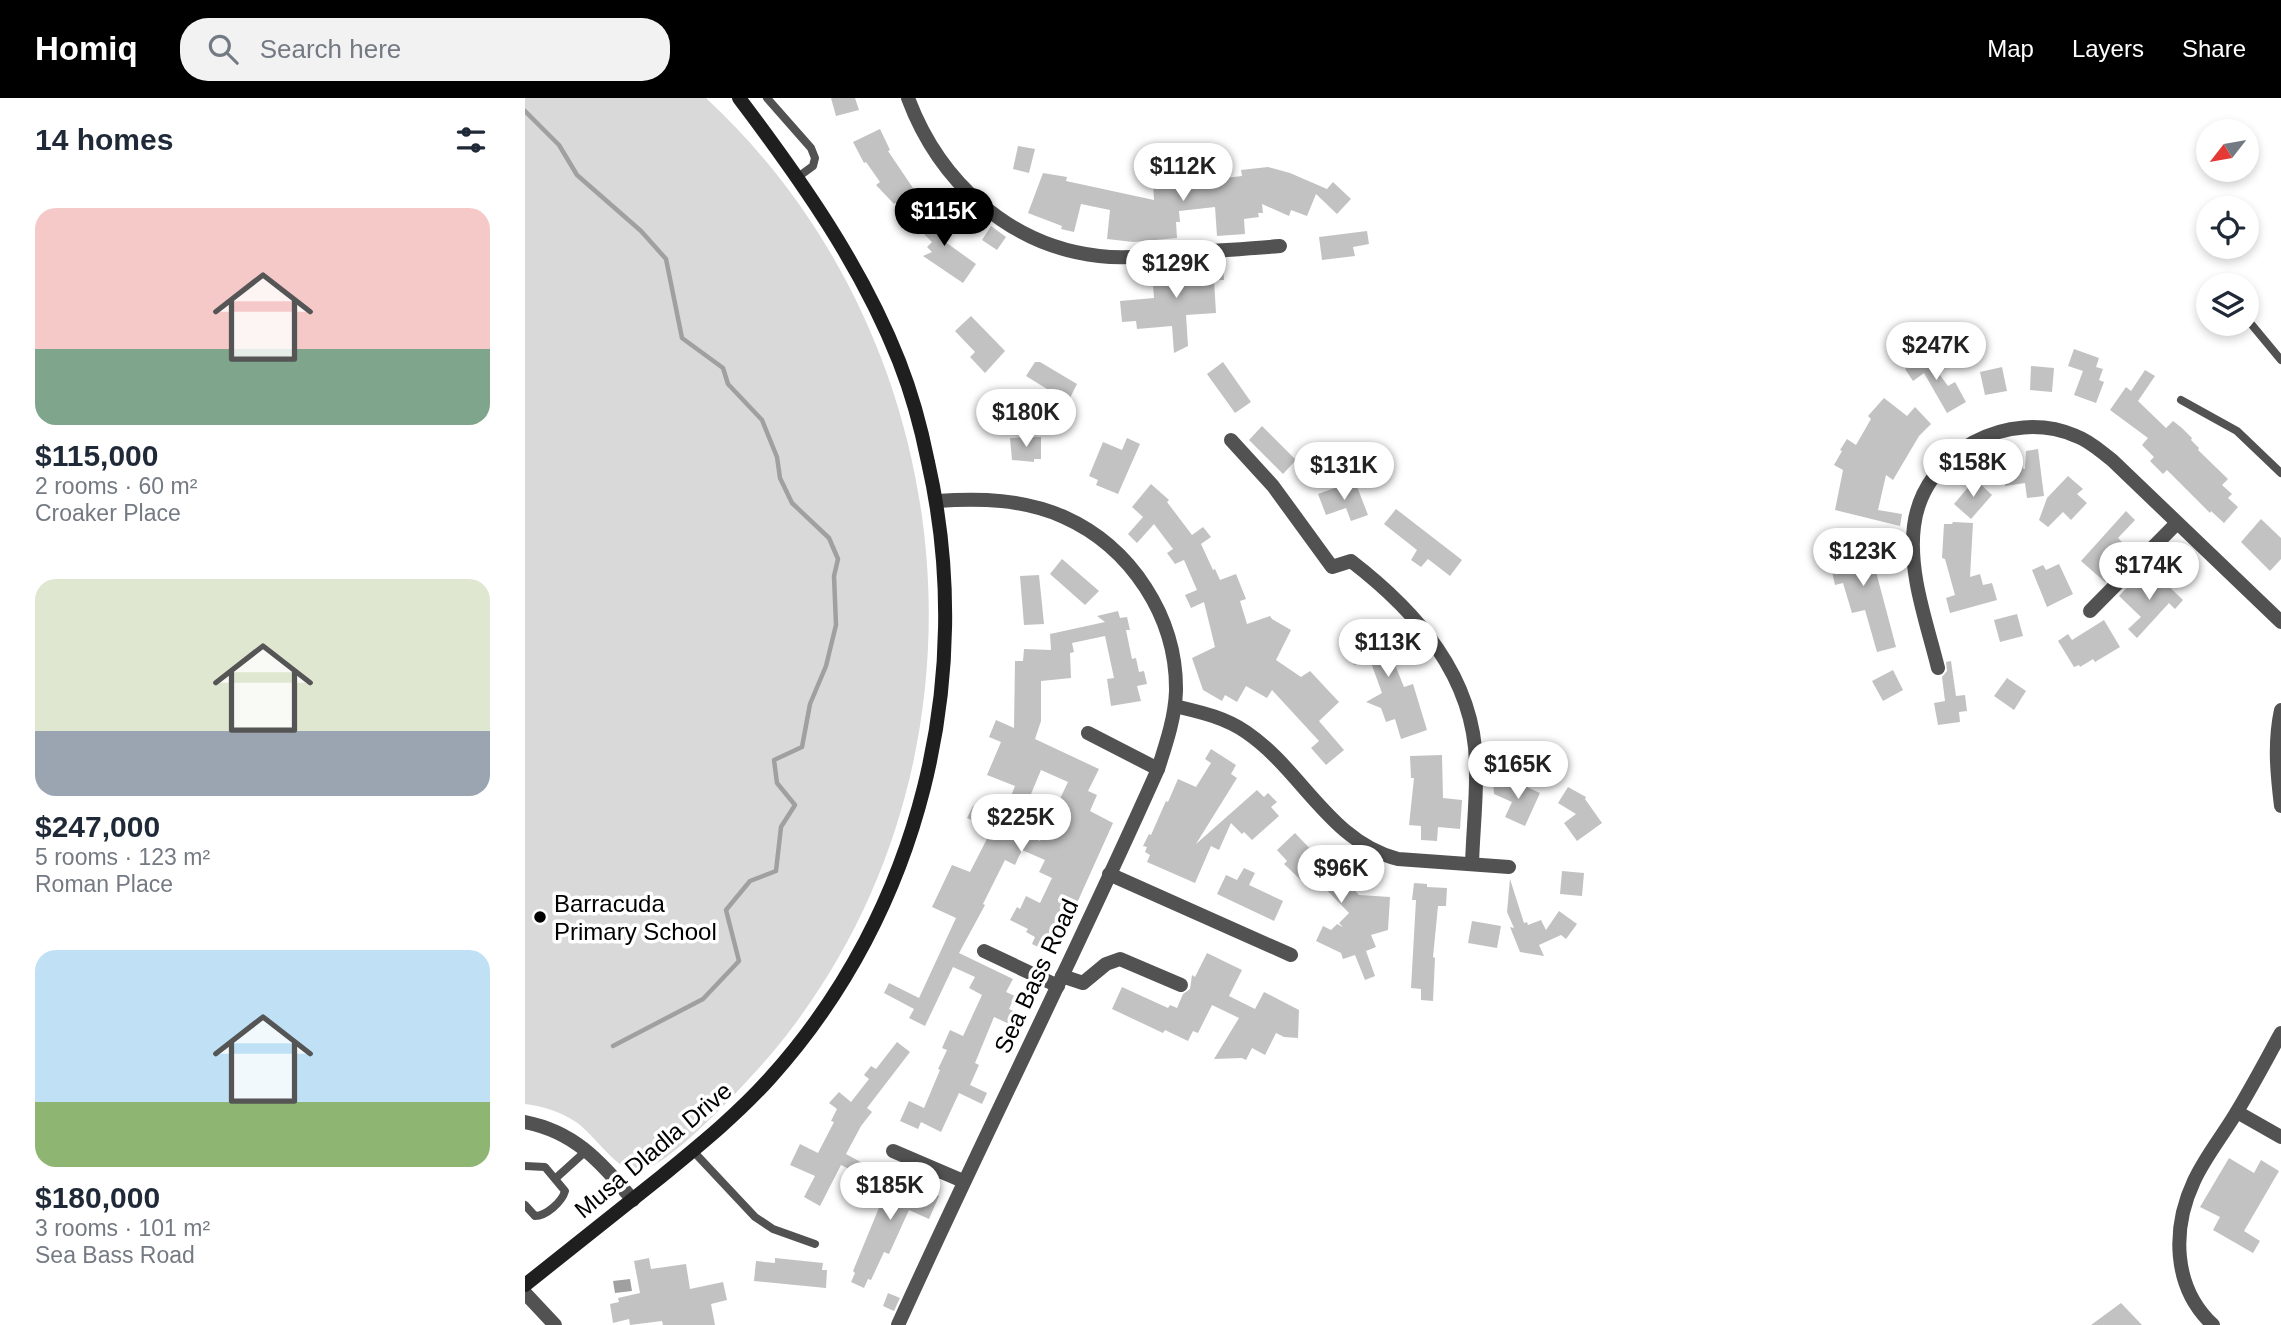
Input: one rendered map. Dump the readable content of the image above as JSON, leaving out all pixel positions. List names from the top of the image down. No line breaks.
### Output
{"streets":{"street":["Sea Bass Road","Musa Dladla Drive"]},"crossings":[["Sea Bass Road","Musa Dladla Drive"]],"places":["Barracuda Primary School"],"north":"bottom left","page":{"header":"Homiq","search":"Search here","nav":["Map","Layers","Share"],"heading":"14 homes","price":["$112K","$115K","$129K","$247K","$180K","$158K","$131K","$123K","$174K","$113K","$165K","$225K","$96K","$185K"],"list":[{"name":"$115,000","note":"2 rooms · 60 m² · Croaker Place"},{"name":"$247,000","note":"5 rooms · 123 m² · Roman Place"},{"name":"$180,000","note":"3 rooms · 101 m² · Sea Bass Road"}]}}
